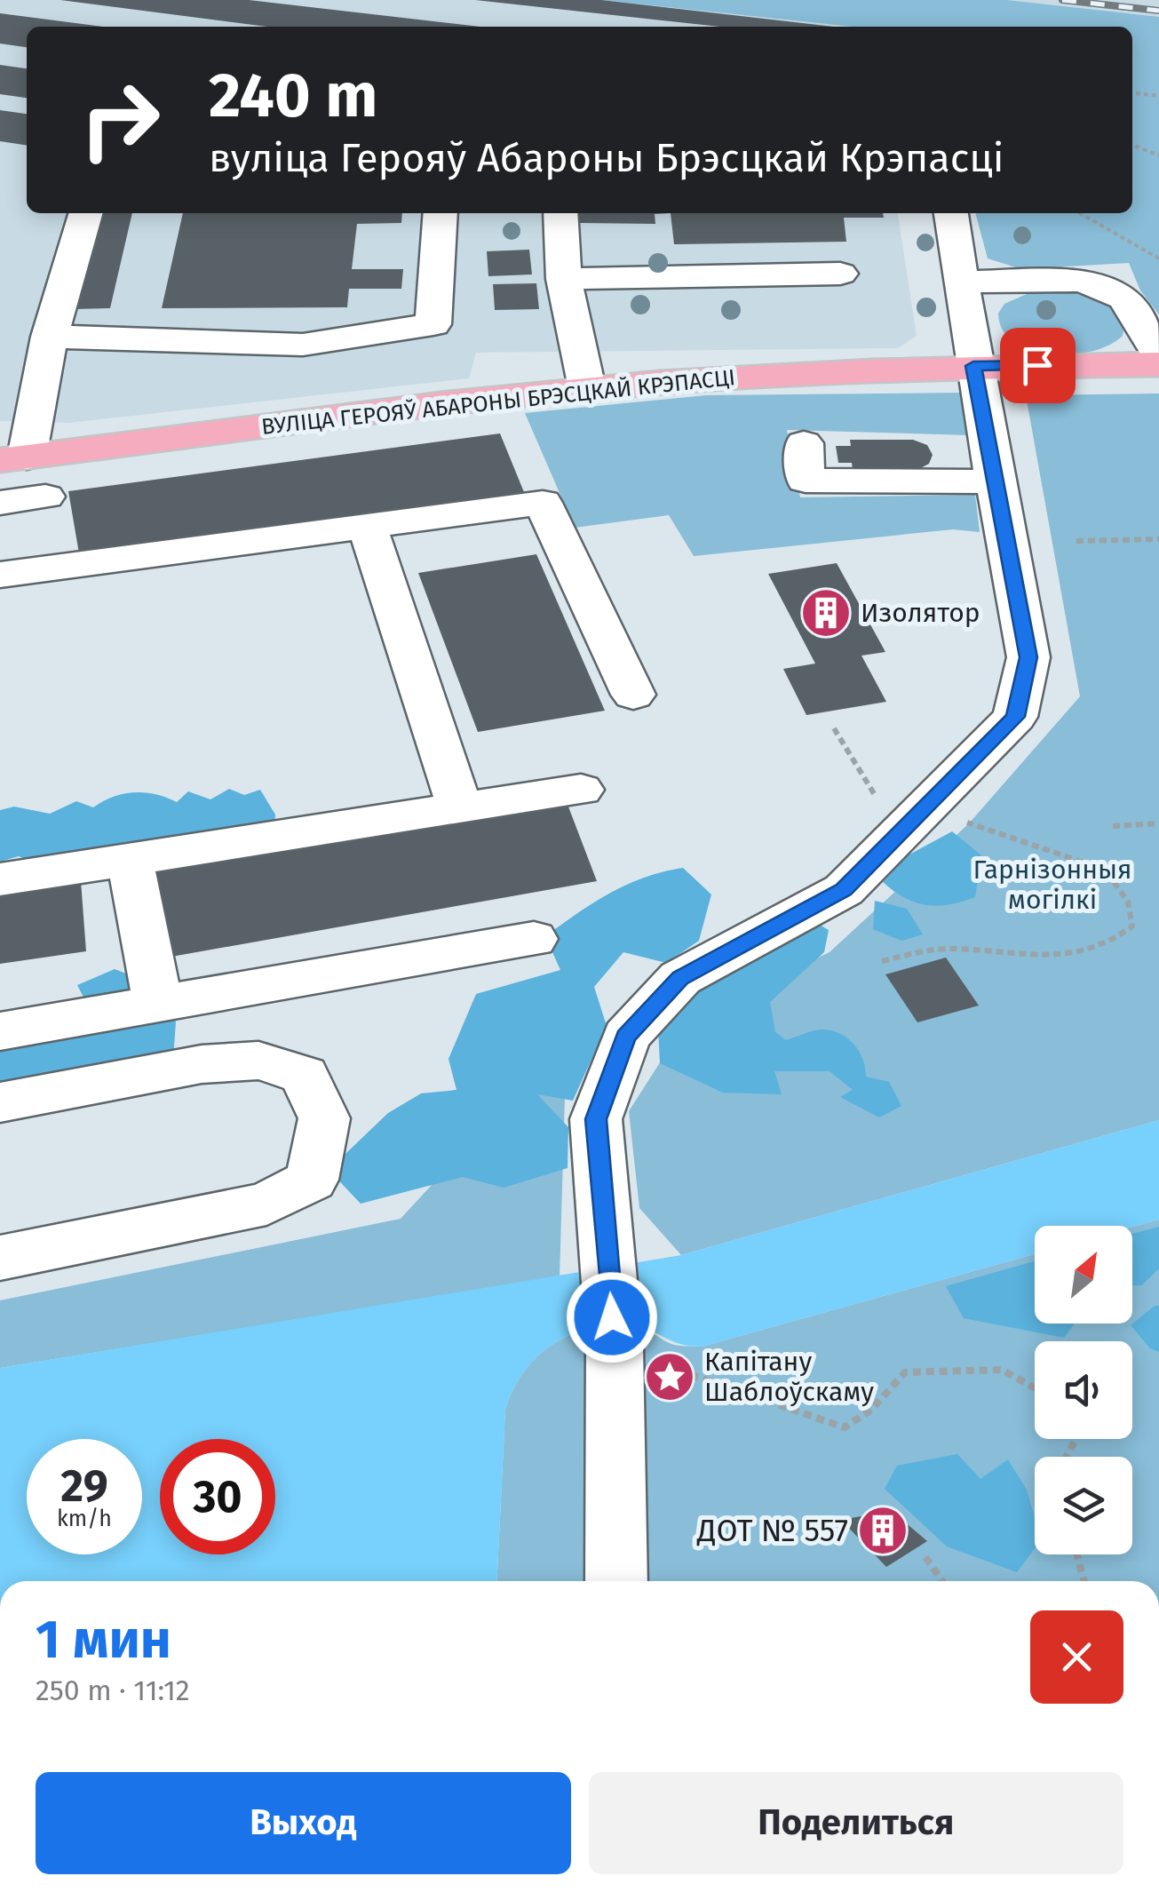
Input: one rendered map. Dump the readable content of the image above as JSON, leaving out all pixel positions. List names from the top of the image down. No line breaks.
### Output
{"streets":{"main road":["ВУЛІЦА ГЕРОЯЎ АБАРОНЫ БРЭСЦКАЙ КРЭПАСЦІ"]},"parks":["Гарнізонныя могілкі"],"places":{"building":["Изолятор","ДОТ № 557"],"place":["Капітану Шаблоўскаму"]},"north":"top right","page":{"turn":["240 m","вуліца Герояў Абароны Брэсцкай Крэпасці"],"speed":"29 km/h","limit":"30","heading":["1 мин","250 m · 11:12"],"buttons":["Выход","Поделиться"]}}
